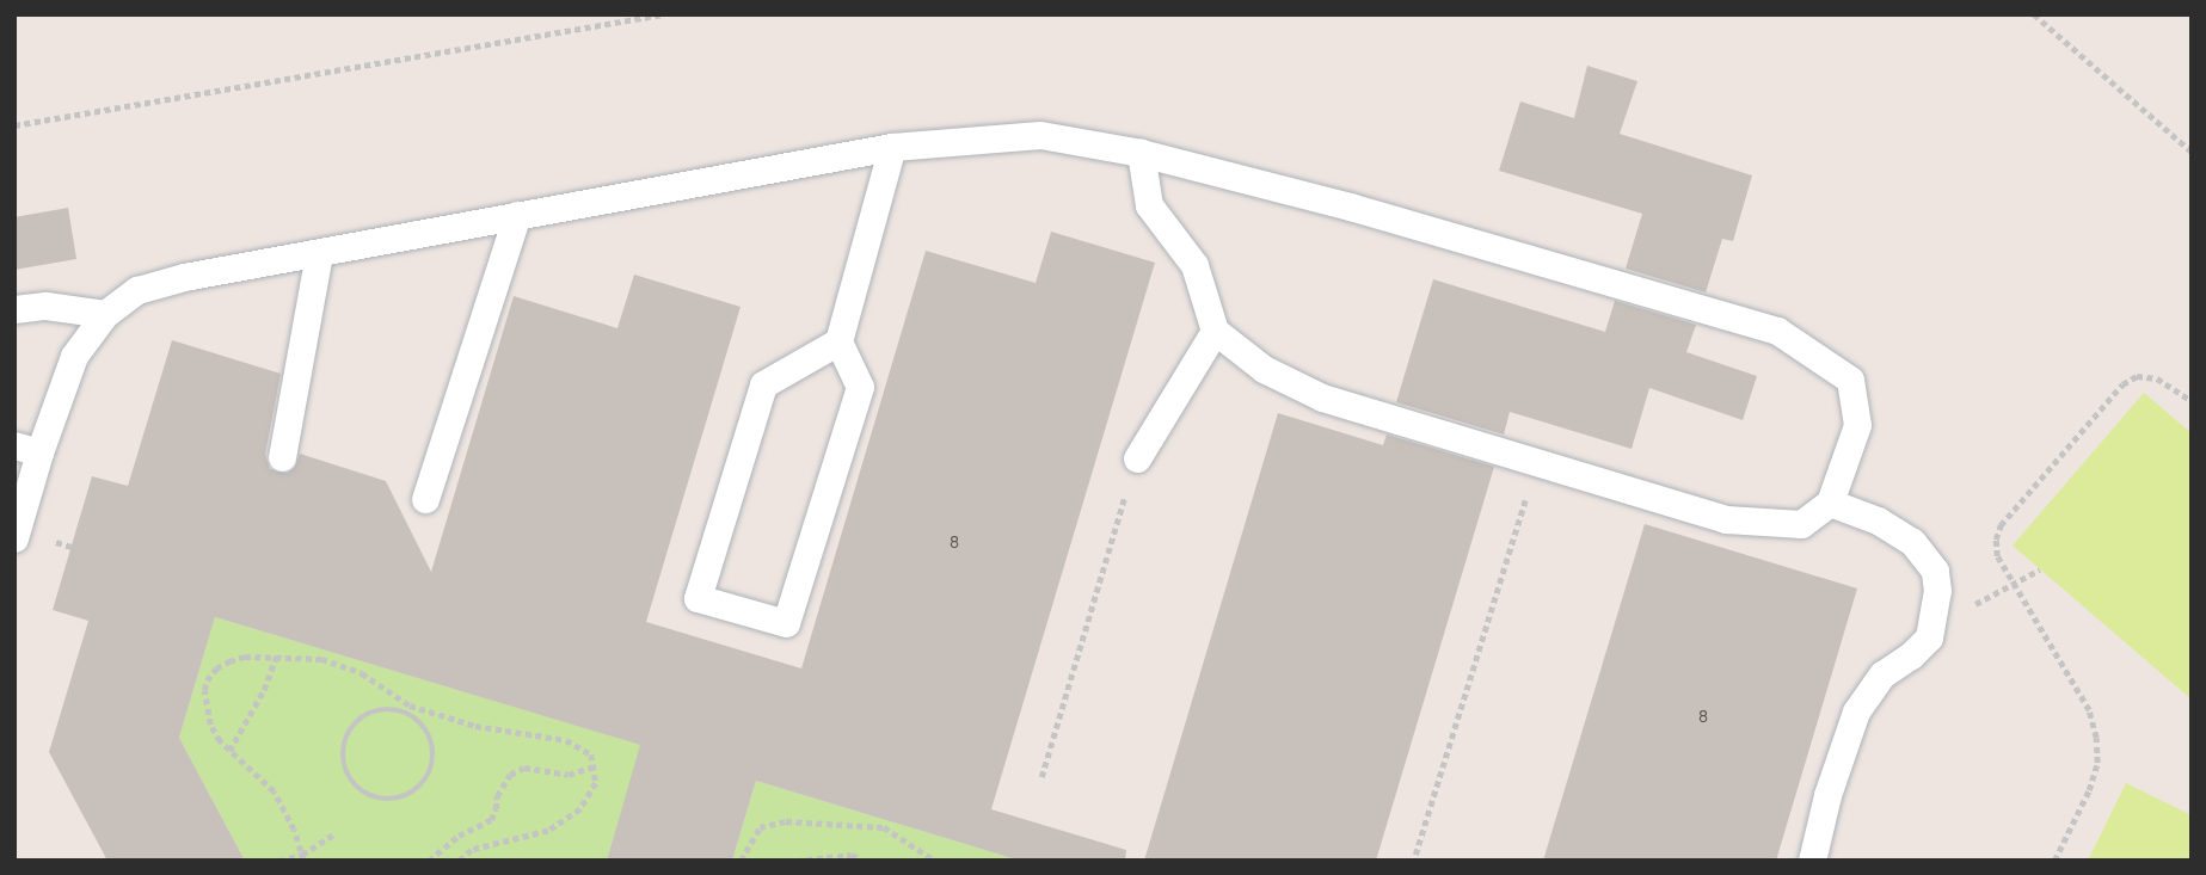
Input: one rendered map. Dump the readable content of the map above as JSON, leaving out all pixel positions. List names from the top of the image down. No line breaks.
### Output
{"house_numbers":["8","8"]}
